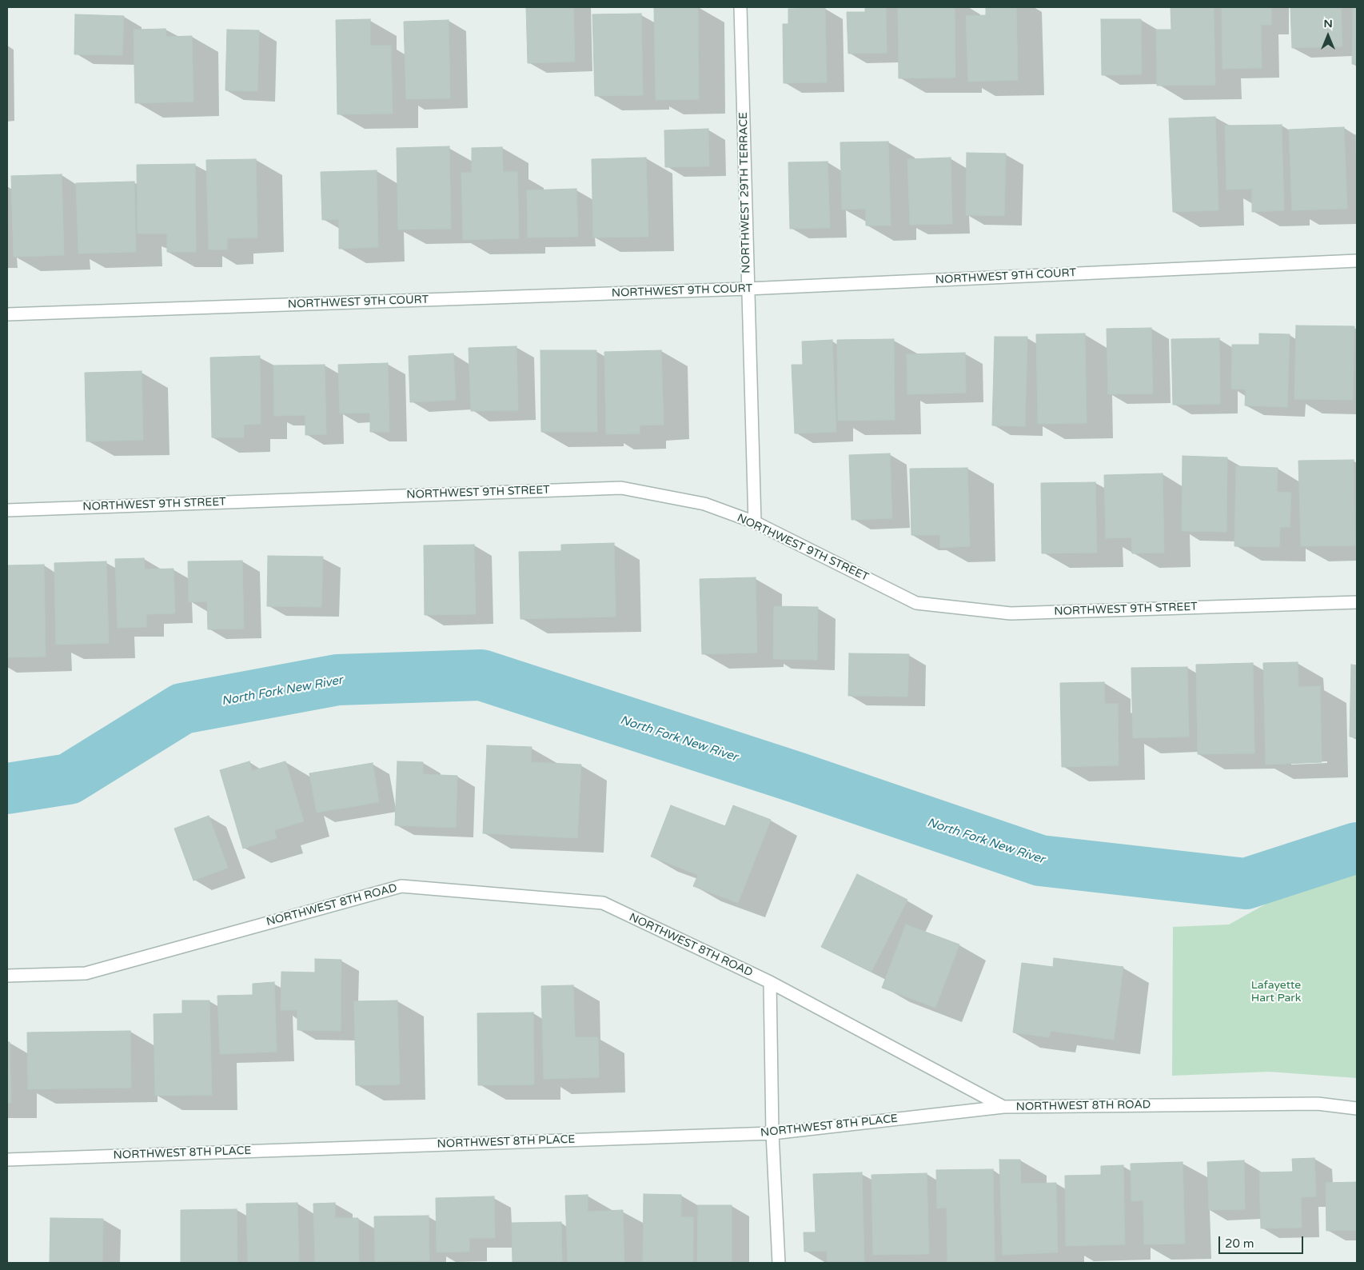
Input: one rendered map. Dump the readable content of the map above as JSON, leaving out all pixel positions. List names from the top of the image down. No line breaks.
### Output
{"streets":{"street":["NORTHWEST 29TH TERRACE","NORTHWEST 9TH COURT","NORTHWEST 9TH STREET","NORTHWEST 8TH ROAD","NORTHWEST 8TH PLACE"]},"crossings":[["NORTHWEST 29TH TERRACE","NORTHWEST 9TH COURT"],["NORTHWEST 29TH TERRACE","NORTHWEST 9TH STREET"],["NORTHWEST 8TH ROAD","NORTHWEST 8TH PLACE"]],"water":["North Fork New River"],"parks":["Lafayette Hart Park"],"scale_bar":"20 m","north":"top"}
